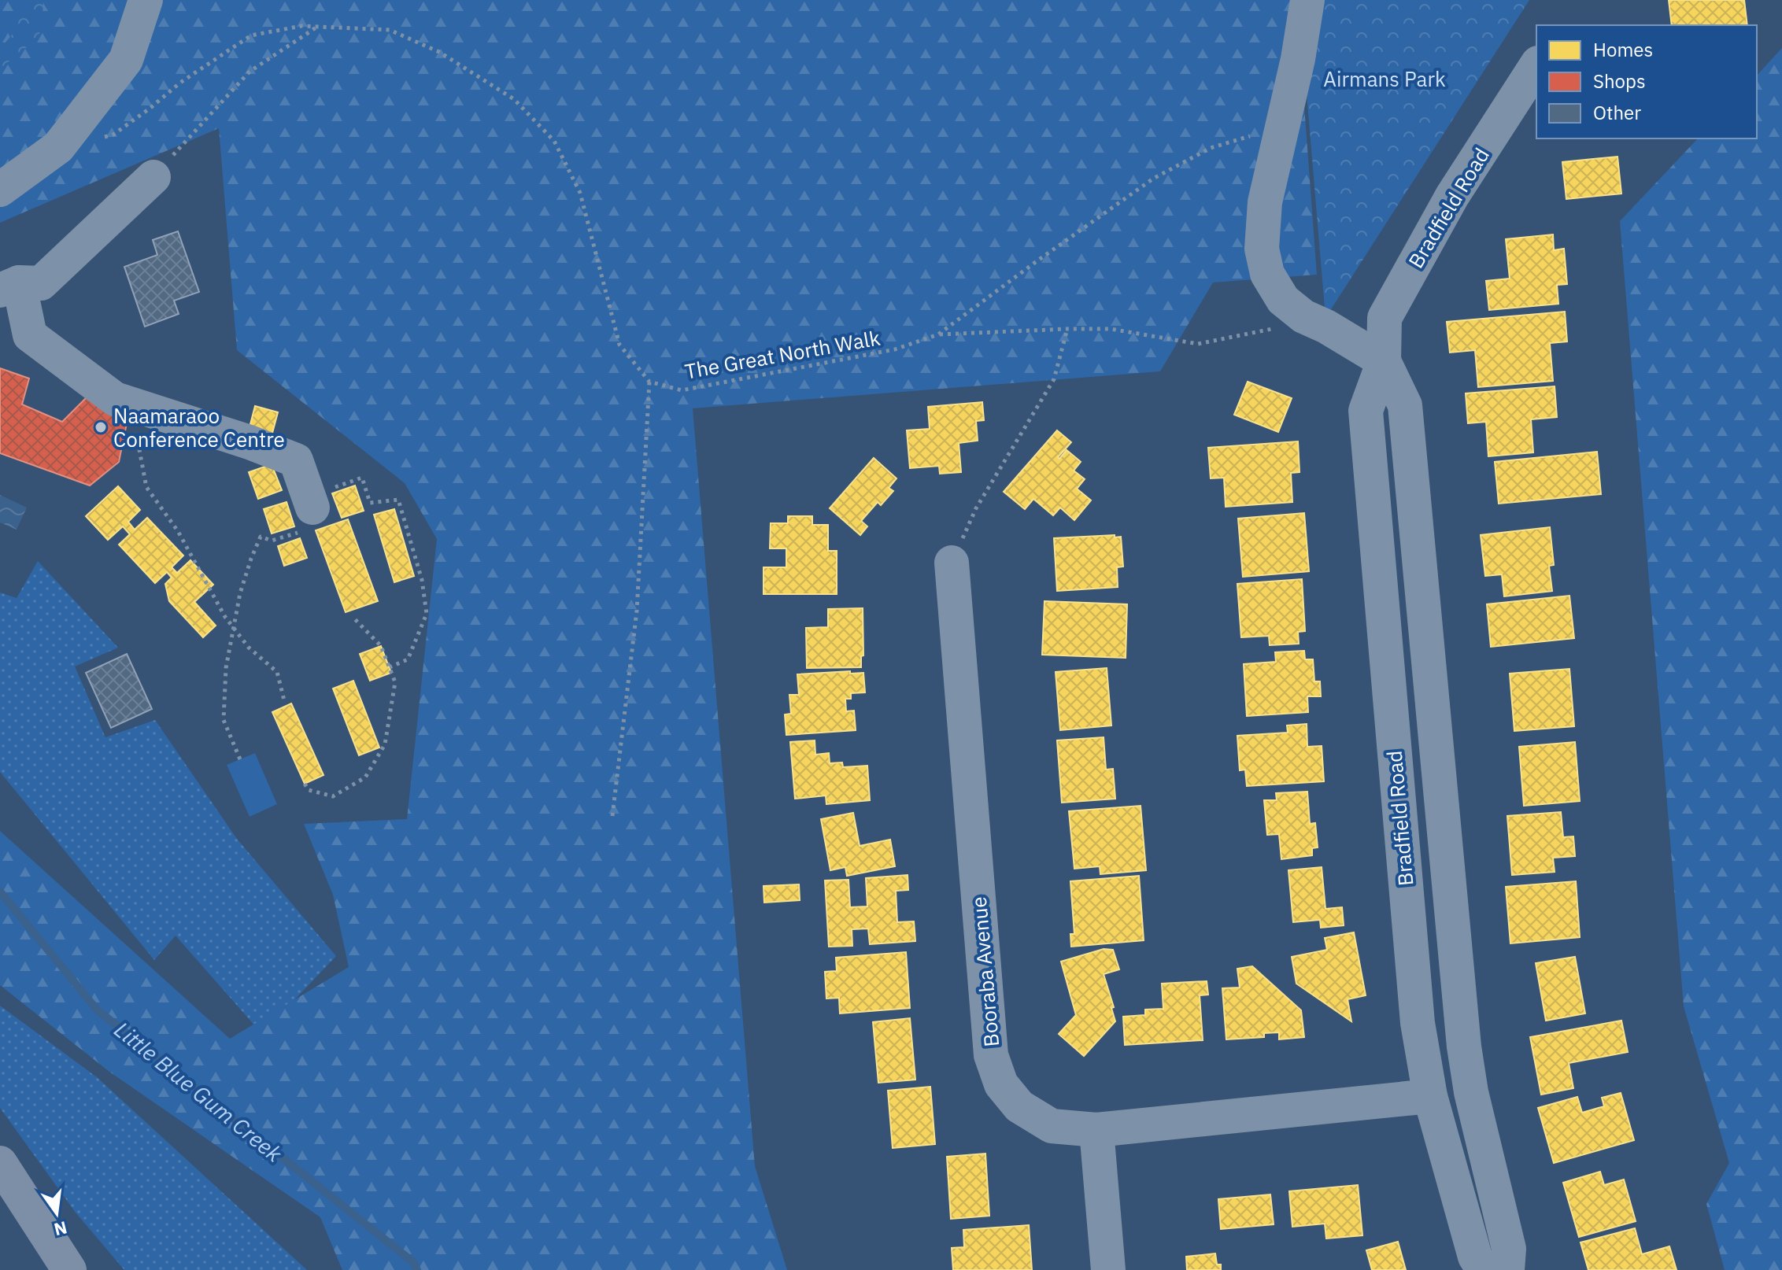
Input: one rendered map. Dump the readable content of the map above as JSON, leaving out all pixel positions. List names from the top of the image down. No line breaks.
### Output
{"streets":{"street":["Bradfield Road","Booraba Avenue"],"path":["The Great North Walk"]},"crossings":[["Bradfield Road","Booraba Avenue"]],"water":["Little Blue Gum Creek"],"parks":["Airmans Park"],"places":["Naamaraoo Conference Centre"],"legend":["Homes","Shops","Other"],"north":"bottom"}
